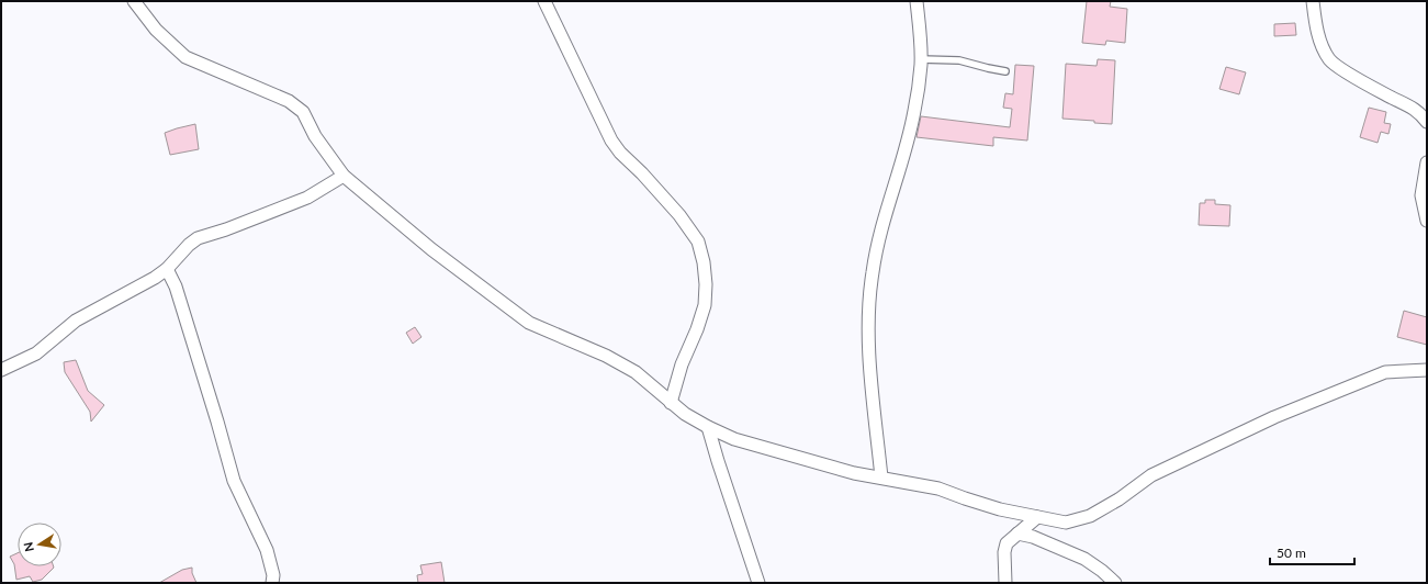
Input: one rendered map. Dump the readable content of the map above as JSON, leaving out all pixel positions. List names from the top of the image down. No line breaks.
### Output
{"scale_bar":"50 m","north":"left"}
